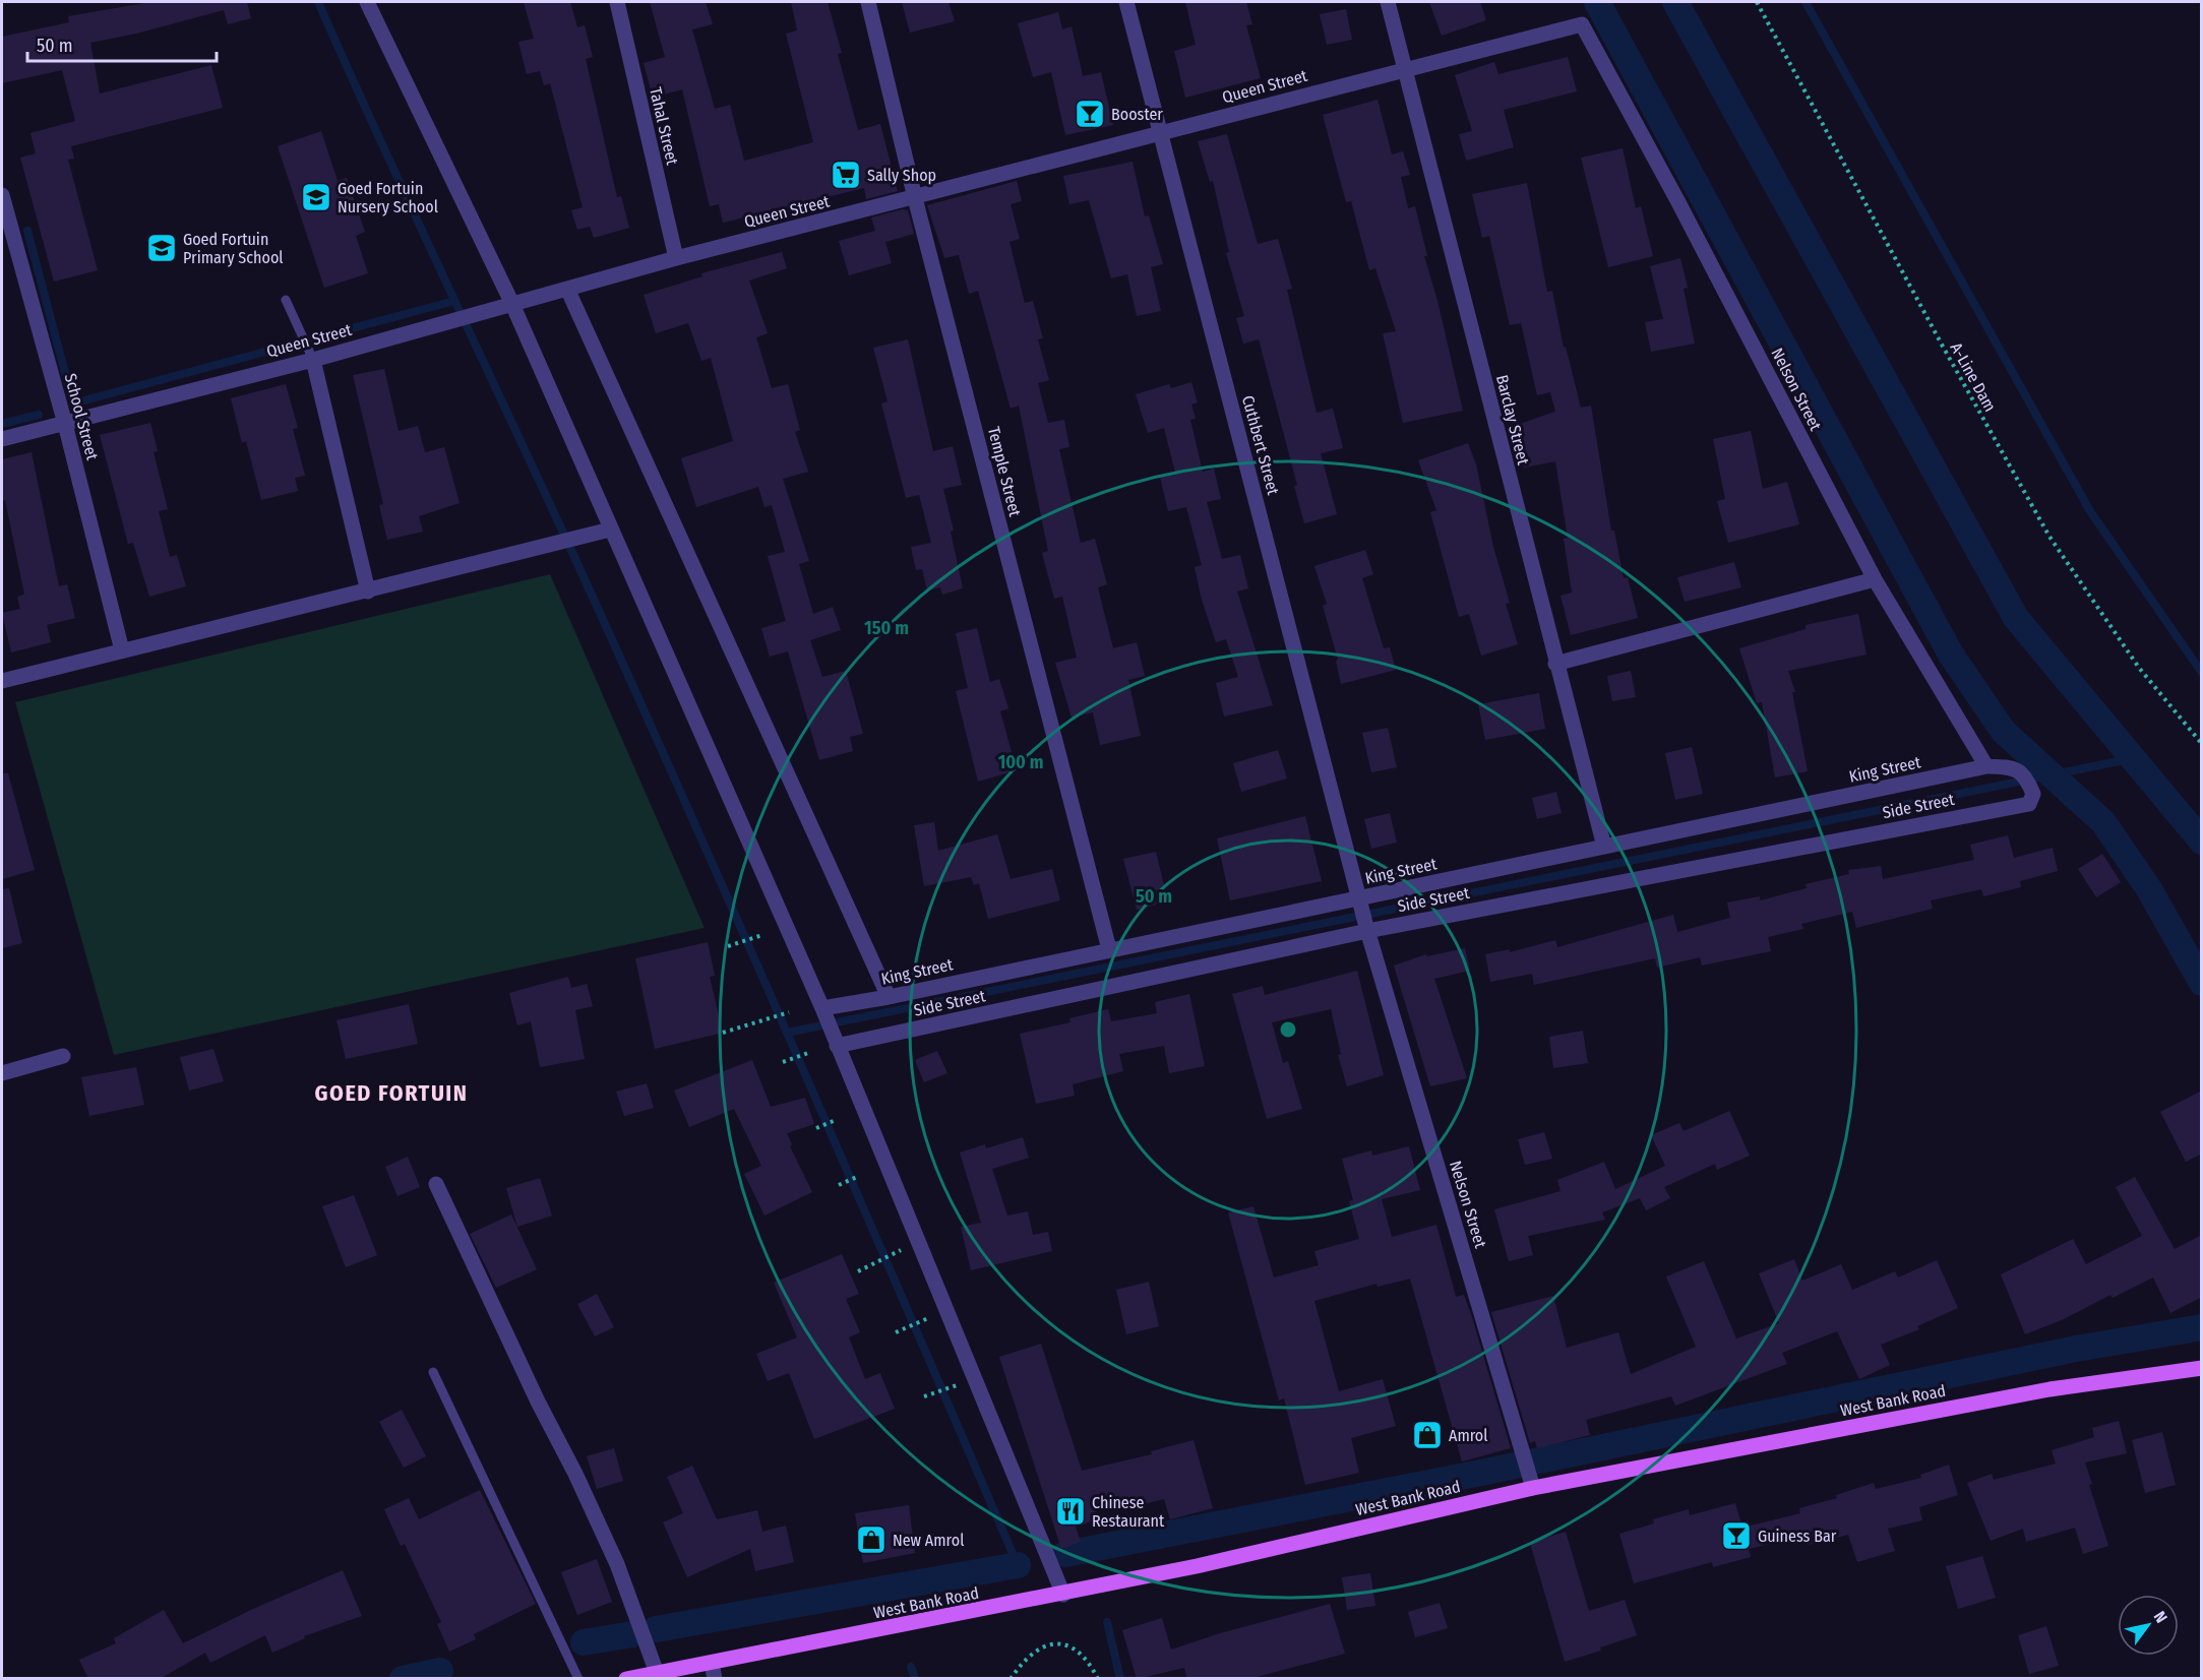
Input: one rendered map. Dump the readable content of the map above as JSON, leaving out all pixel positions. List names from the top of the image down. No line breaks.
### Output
{"streets":{"main road":["West Bank Road"],"street":["Queen Street","Tahal Street","Nelson Street","School Street","Barclay Street","Cuthbert Street","Temple Street","King Street","Side Street"],"path":["A-Line Dam"]},"crossings":[["Queen Street","Tahal Street"],["Queen Street","Nelson Street"],["Queen Street","School Street"],["Queen Street","Barclay Street"],["Queen Street","Cuthbert Street"],["Queen Street","Temple Street"],["Nelson Street","Cuthbert Street"],["Nelson Street","King Street"],["Nelson Street","Side Street"],["Nelson Street","West Bank Road"],["Barclay Street","King Street"],["Cuthbert Street","King Street"],["Cuthbert Street","Side Street"],["Temple Street","King Street"],["King Street","Side Street"]],"districts":["GOED FORTUIN"],"places":{"bar":["Booster","Guiness Bar"],"supermarket":["Sally Shop"],"school or university":["Goed Fortuin Nursery School","Goed Fortuin Primary School"],"shop":["Amrol","New Amrol"],"restaurant":["Chinese Restaurant"]},"scale_bar":"50 m","north":"top right","rings":["150 m","100 m","50 m"]}
